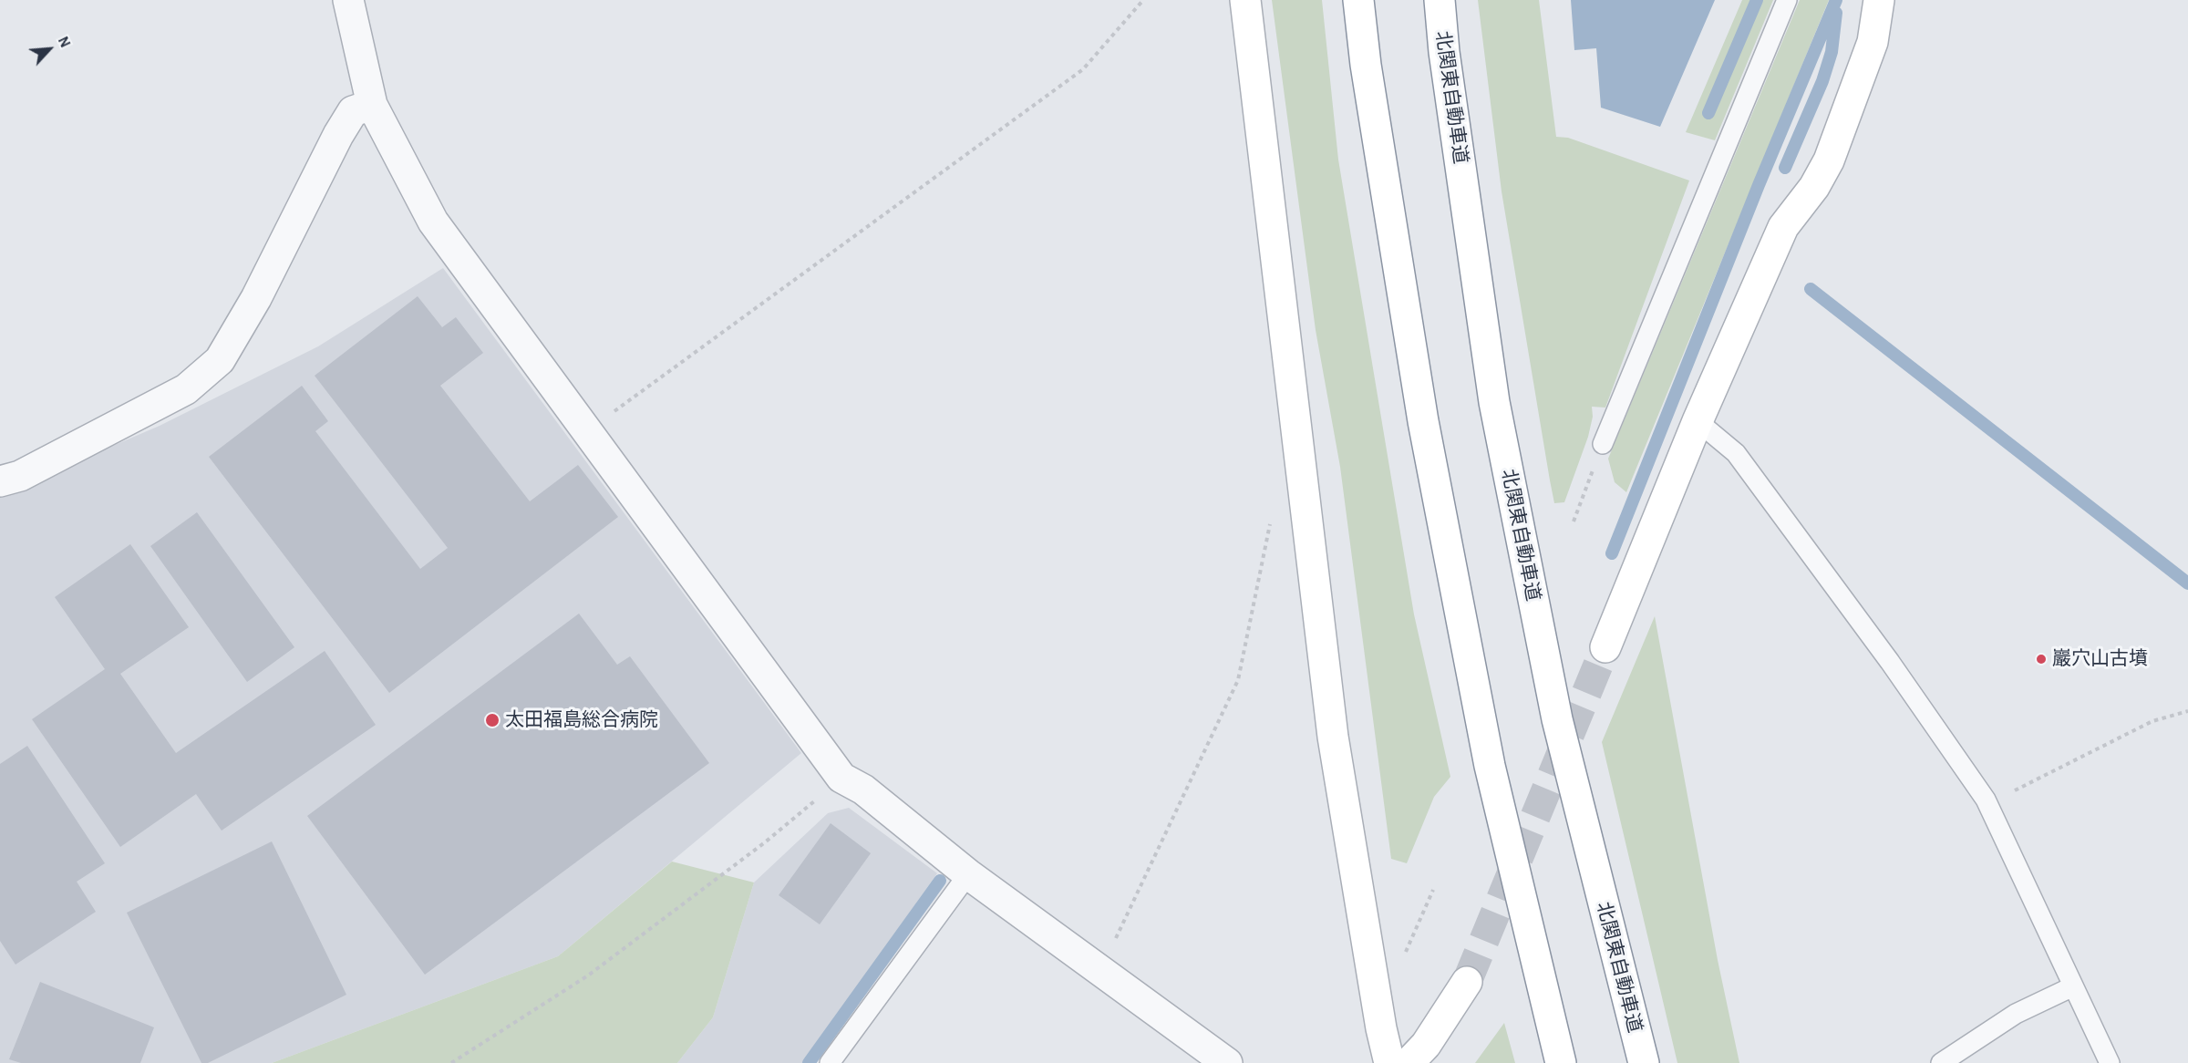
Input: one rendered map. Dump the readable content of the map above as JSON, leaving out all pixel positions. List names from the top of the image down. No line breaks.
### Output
{"streets":{"main road":["北関東自動車道"]},"places":["巖穴山古墳","太田福島総合病院"],"north":"top right"}
